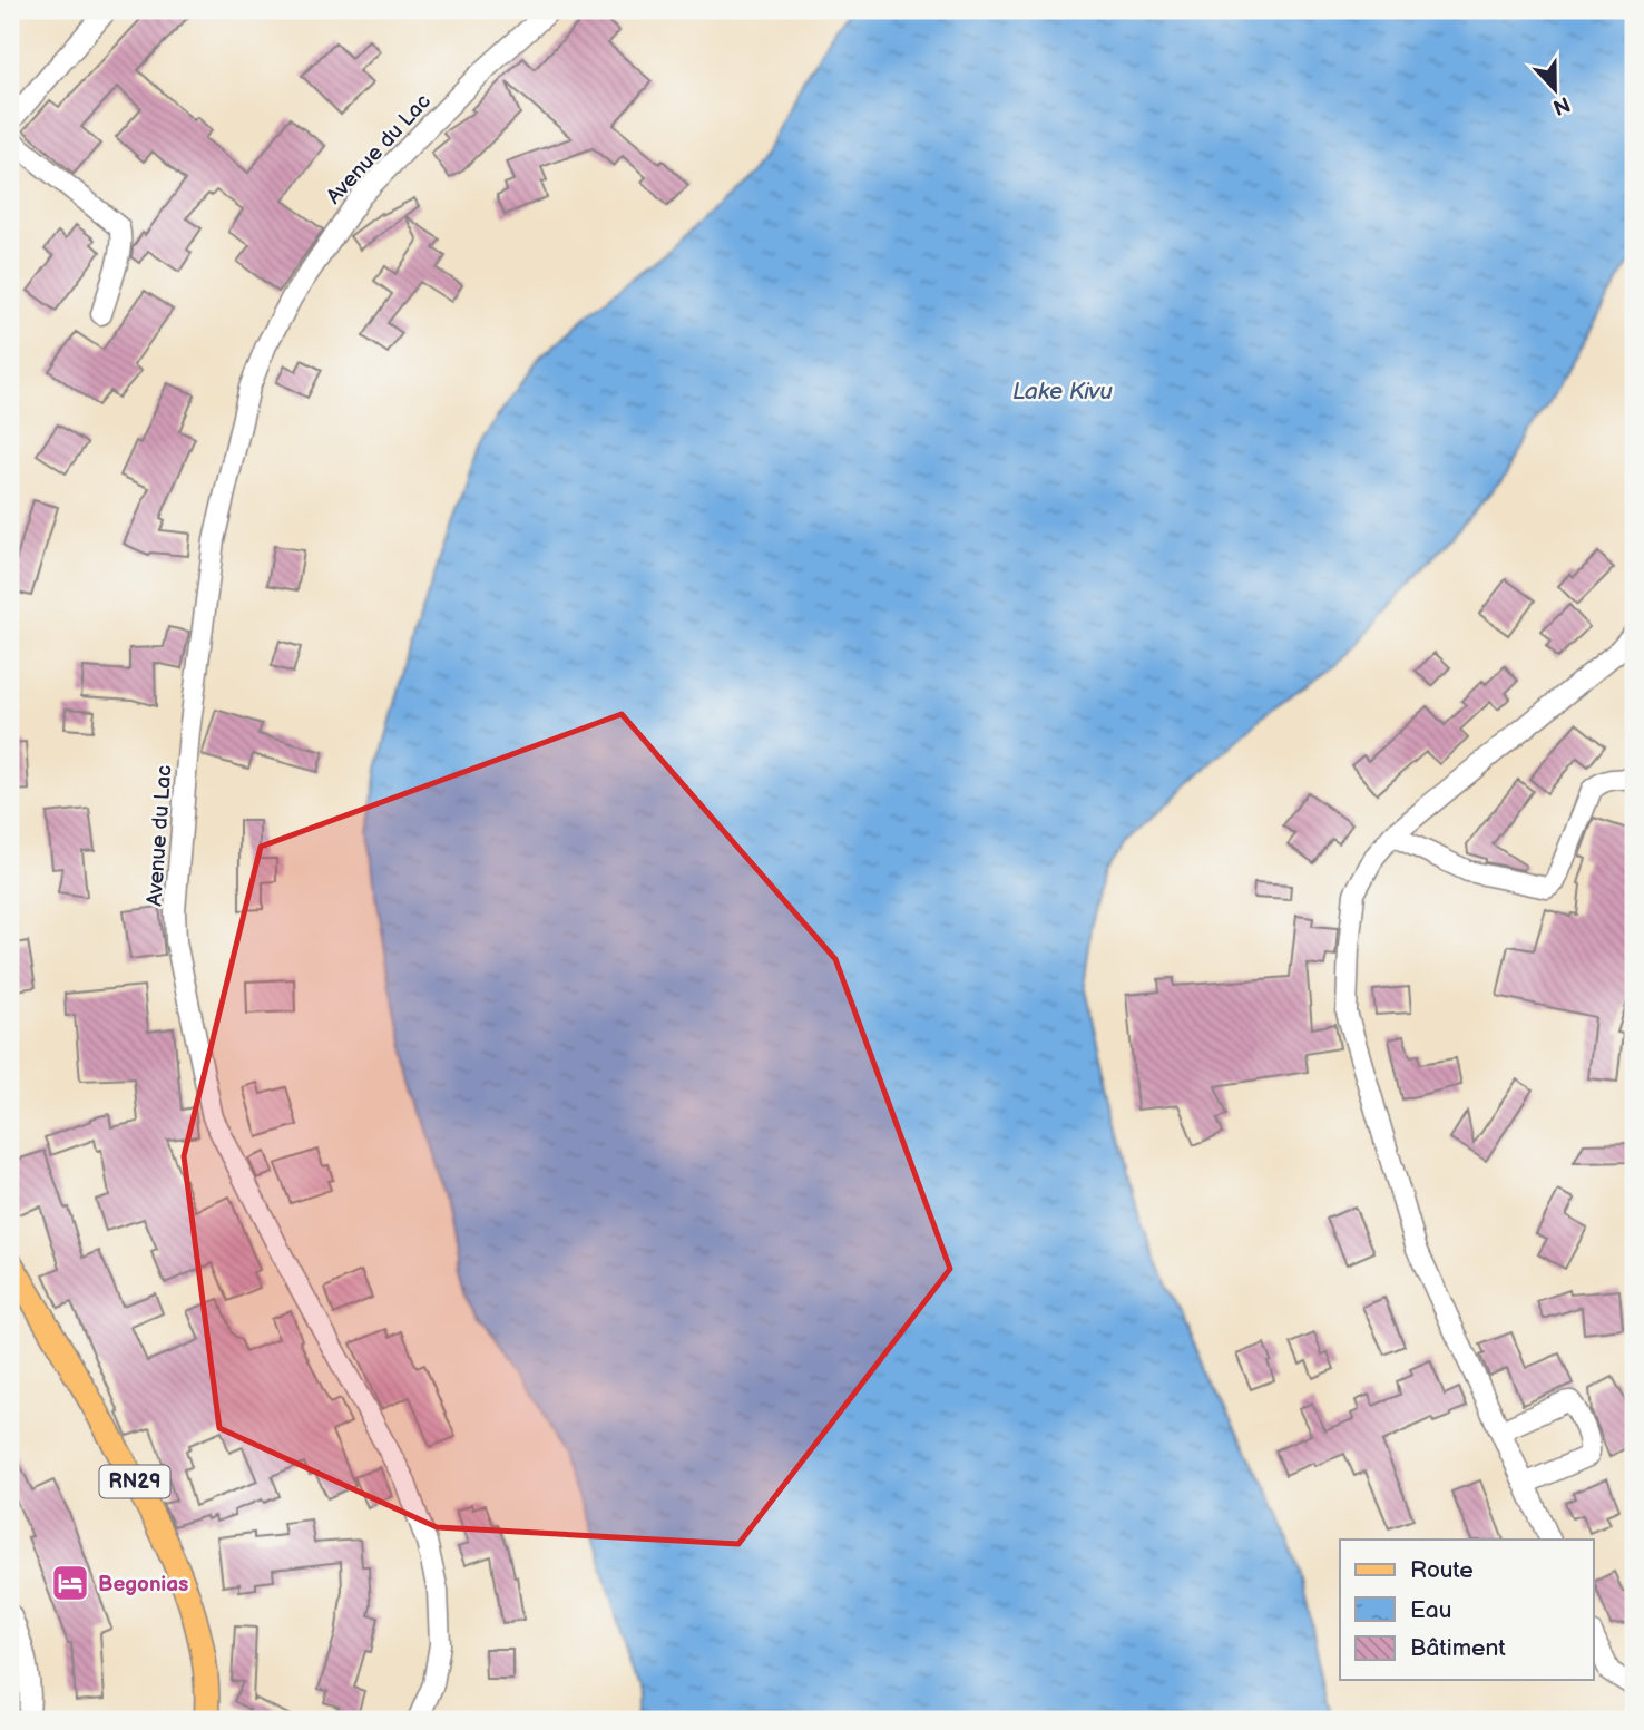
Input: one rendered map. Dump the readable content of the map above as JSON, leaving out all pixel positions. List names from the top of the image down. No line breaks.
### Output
{"streets":{"main road":["RN29"],"street":["Avenue du Lac"]},"water":["Lake Kivu"],"places":{"hotel":["Begonias"]},"legend":["Route","Eau","Bâtiment"],"north":"bottom"}
